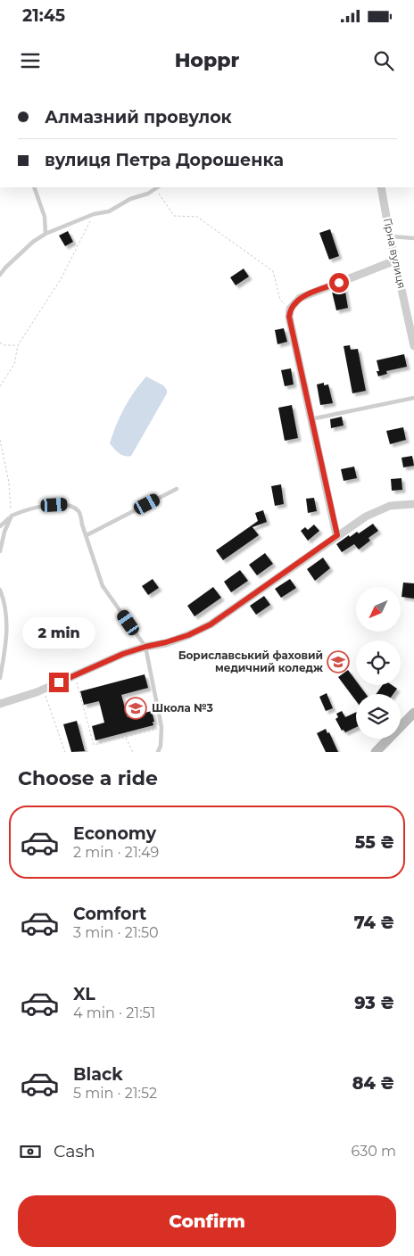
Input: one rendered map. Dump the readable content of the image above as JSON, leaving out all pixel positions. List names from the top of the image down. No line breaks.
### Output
{"streets":{"street":["Гірна вулиця"]},"places":{"school or university":["Бориславський фаховий медичний коледж","Школа №3"]},"north":"bottom left","page":{"status":"21:45","header":"Hoppr","banner":["Алмазний провулок","вулиця Петра Дорошенка"],"bubble":"2 min","heading":"Choose a ride","list":[{"name":"Economy","note":"2 min · 21:49","value":"55 ₴"},{"name":"Comfort","note":"3 min · 21:50","value":"74 ₴"},{"name":"XL","note":"4 min · 21:51","value":"93 ₴"},{"name":"Black","note":"5 min · 21:52","value":"84 ₴"}],"pay":["Cash","630 m"],"buttons":"Confirm"}}
